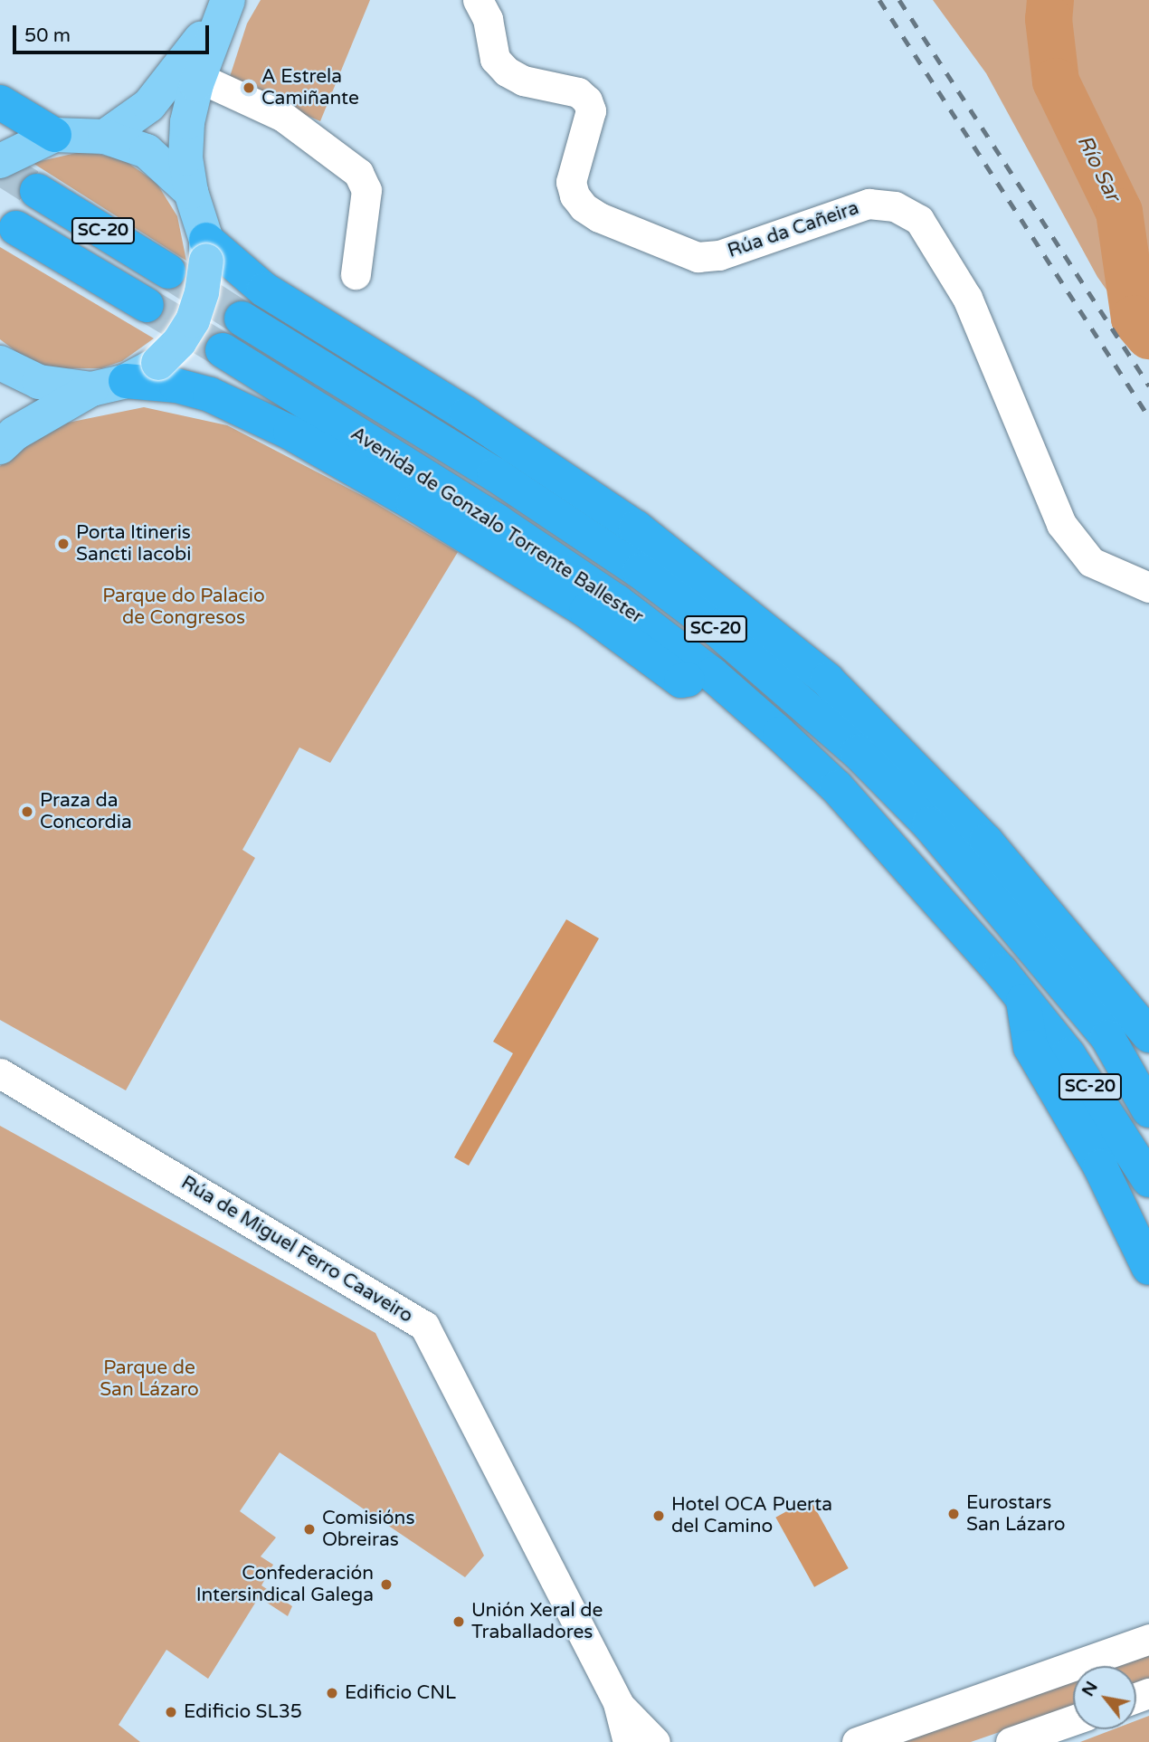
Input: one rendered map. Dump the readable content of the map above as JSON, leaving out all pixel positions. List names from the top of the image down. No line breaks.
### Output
{"streets":{"highway":["SC-20","Avenida de Gonzalo Torrente Ballester"],"street":["Rúa da Cañeira","Rúa de Miguel Ferro Caaveiro"]},"water":["Río Sar"],"parks":["Parque do Palacio de Congresos","Parque de San Lázaro"],"places":["A Estrela Camiñante","Porta Itineris Sancti Iacobi","Praza da Concordia","Eurostars San Lázaro","Hotel OCA Puerta del Camino","Comisións Obreiras","Confederación Intersindical Galega","Unión Xeral de Traballadores","Edificio CNL","Edificio SL35"],"scale_bar":"50 m","north":"top left"}
